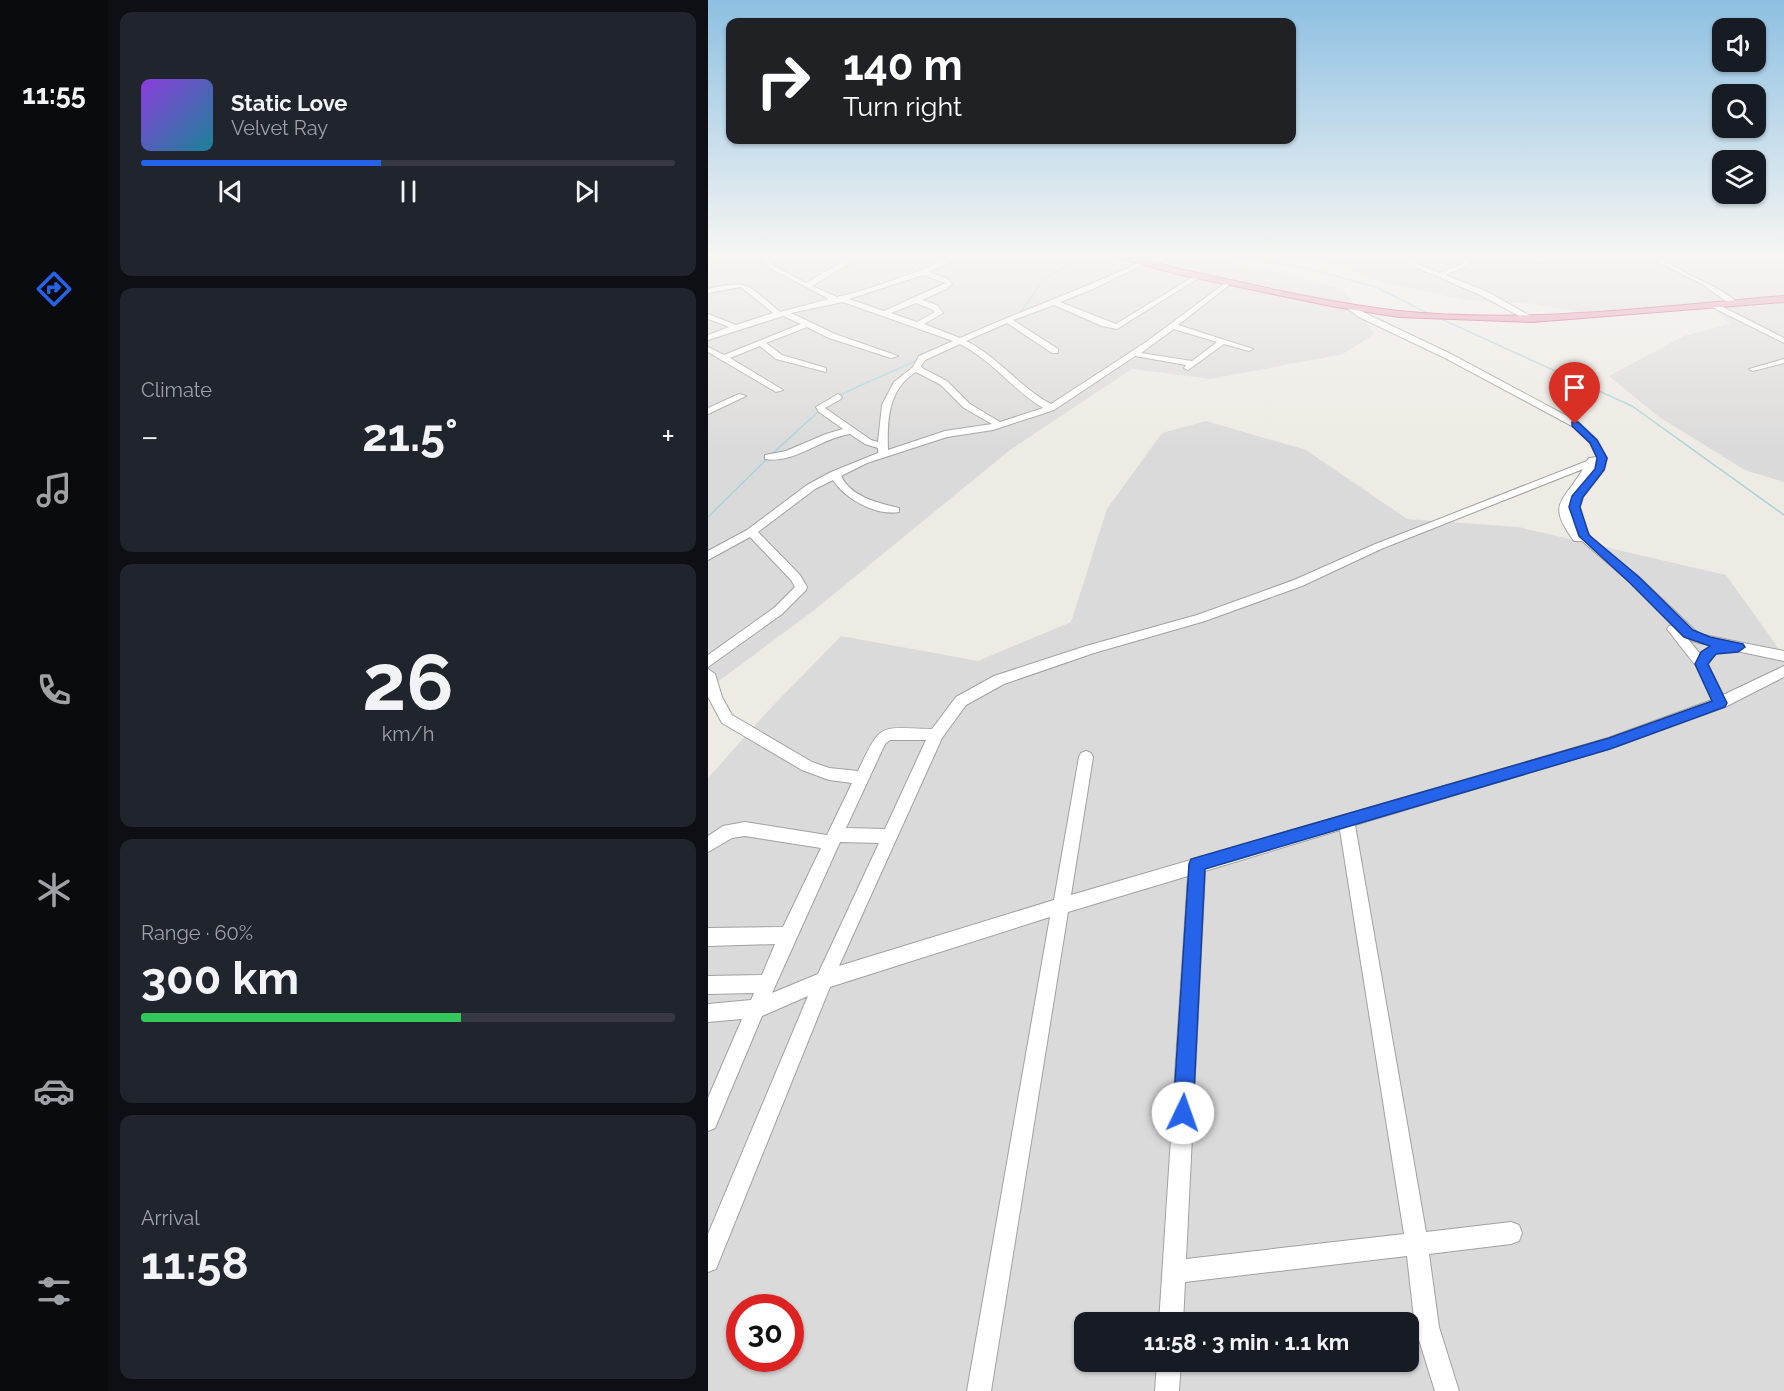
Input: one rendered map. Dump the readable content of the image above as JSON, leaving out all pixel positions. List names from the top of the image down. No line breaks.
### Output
{"page":{"tabs":"11:55","turn":["140 m","Turn right"],"song":["Static Love","Velvet Ray"],"tile":["Climate",["26","km/h"],["Range · 60%","300 km"],["Arrival","11:58"]],"heat":["−","21.5°","+"],"limit":"30","trip":"11:58 · 3 min · 1.1 km"}}
